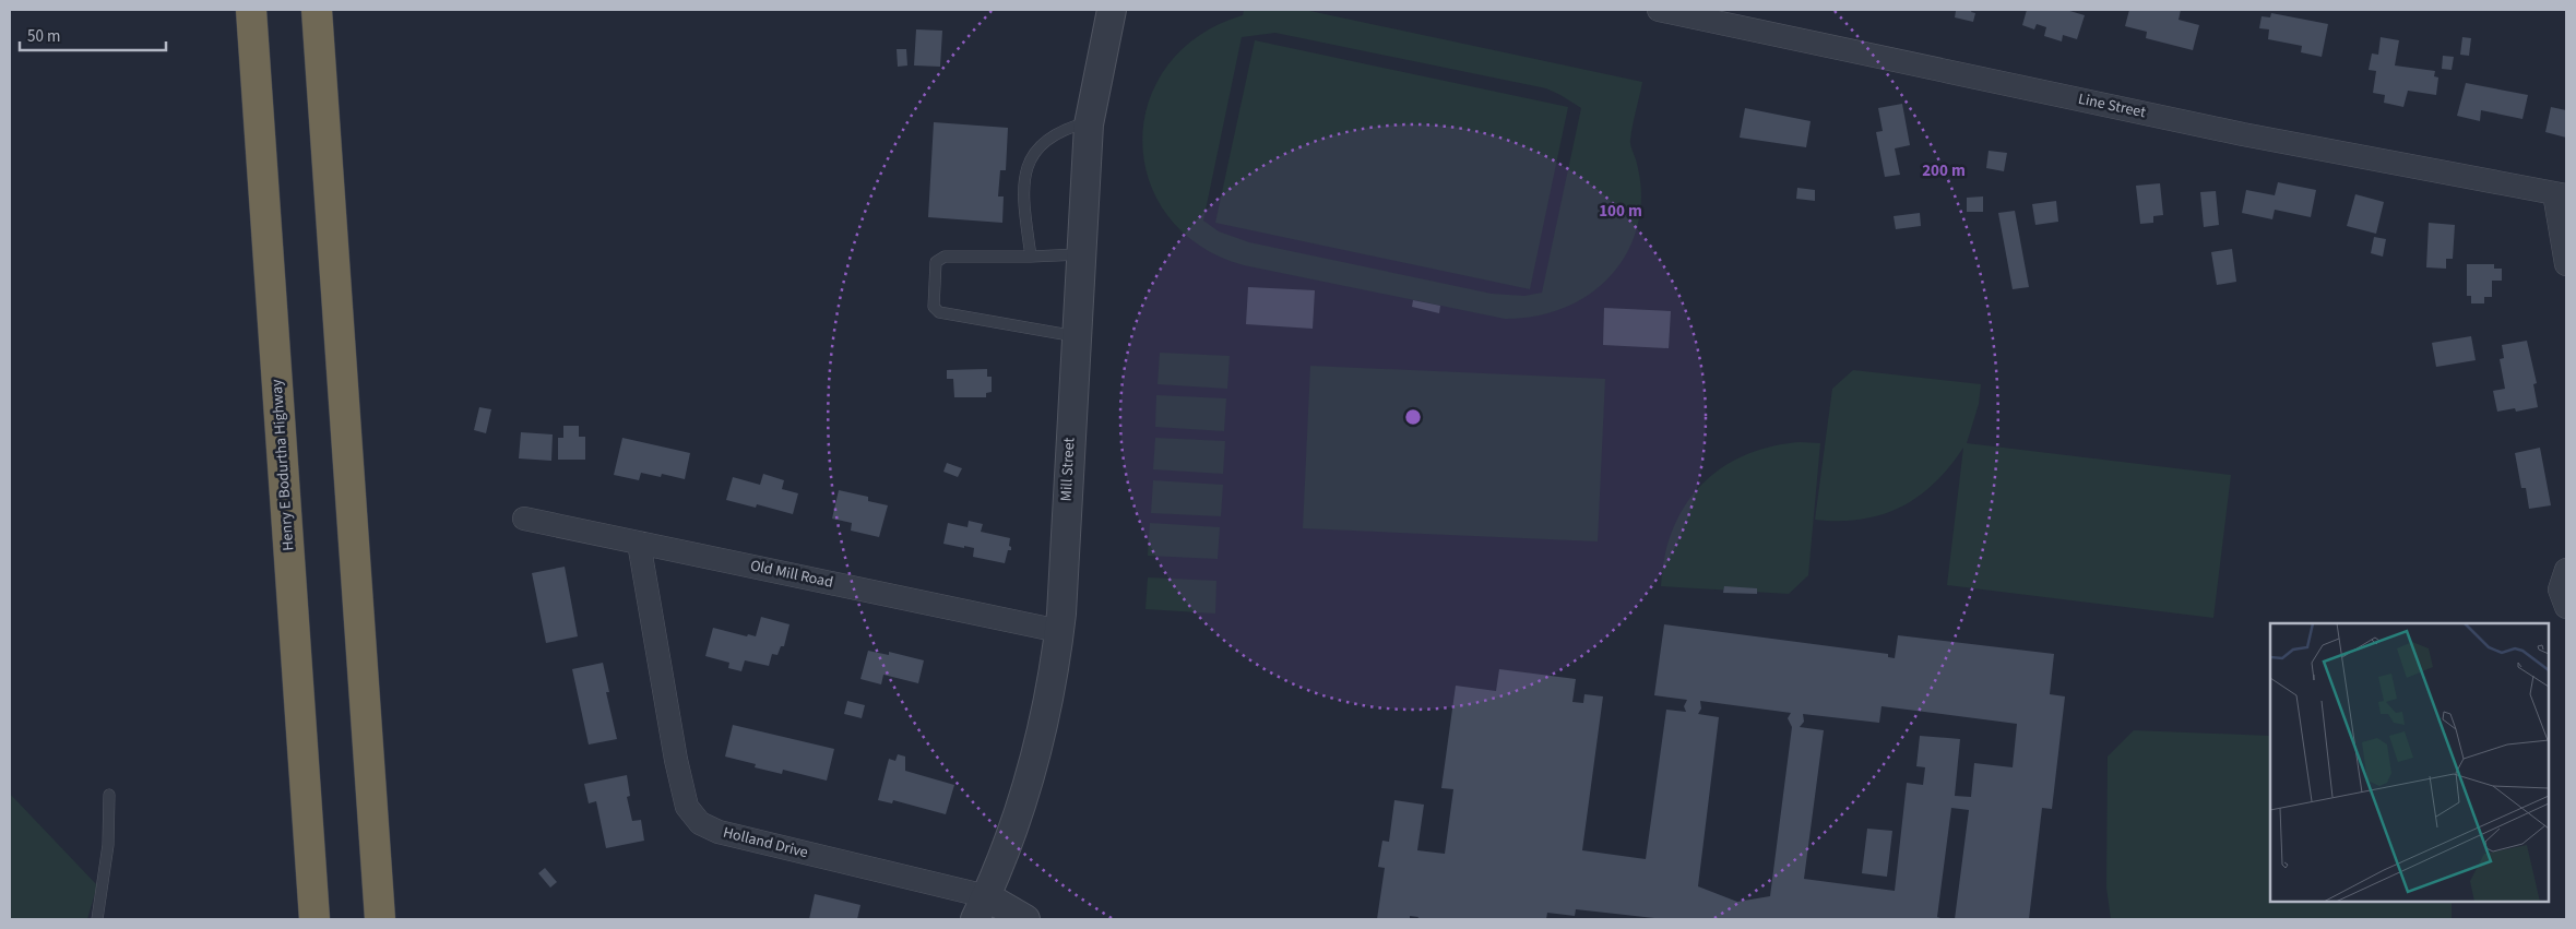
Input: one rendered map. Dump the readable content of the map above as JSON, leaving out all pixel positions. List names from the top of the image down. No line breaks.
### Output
{"streets":{"highway":["Henry E Bodurtha Highway"],"street":["Line Street","Mill Street","Old Mill Road","Holland Drive"]},"crossings":[["Mill Street","Old Mill Road"],["Mill Street","Holland Drive"],["Old Mill Road","Holland Drive"]],"scale_bar":"50 m","rings":["200 m","100 m"]}
